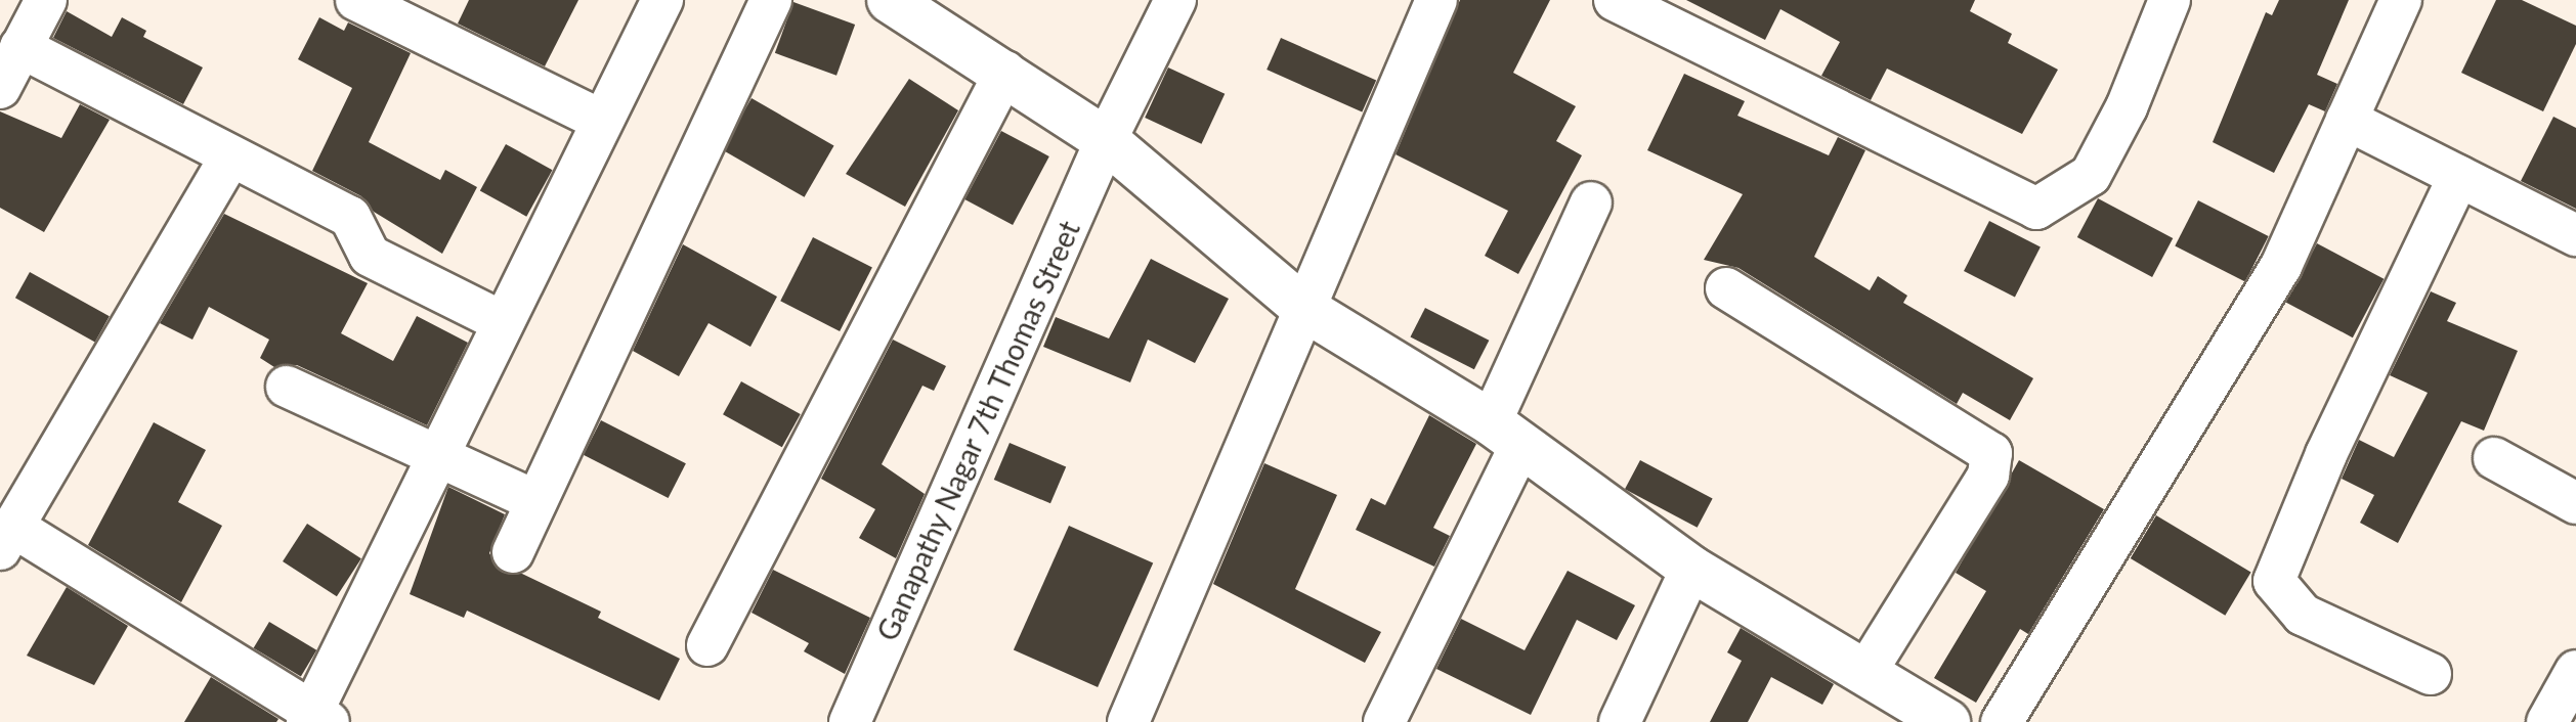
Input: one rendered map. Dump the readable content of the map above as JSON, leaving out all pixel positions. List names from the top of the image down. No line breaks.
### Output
{"streets":{"street":["Ganapathy Nagar 7th Thomas Street"]}}
